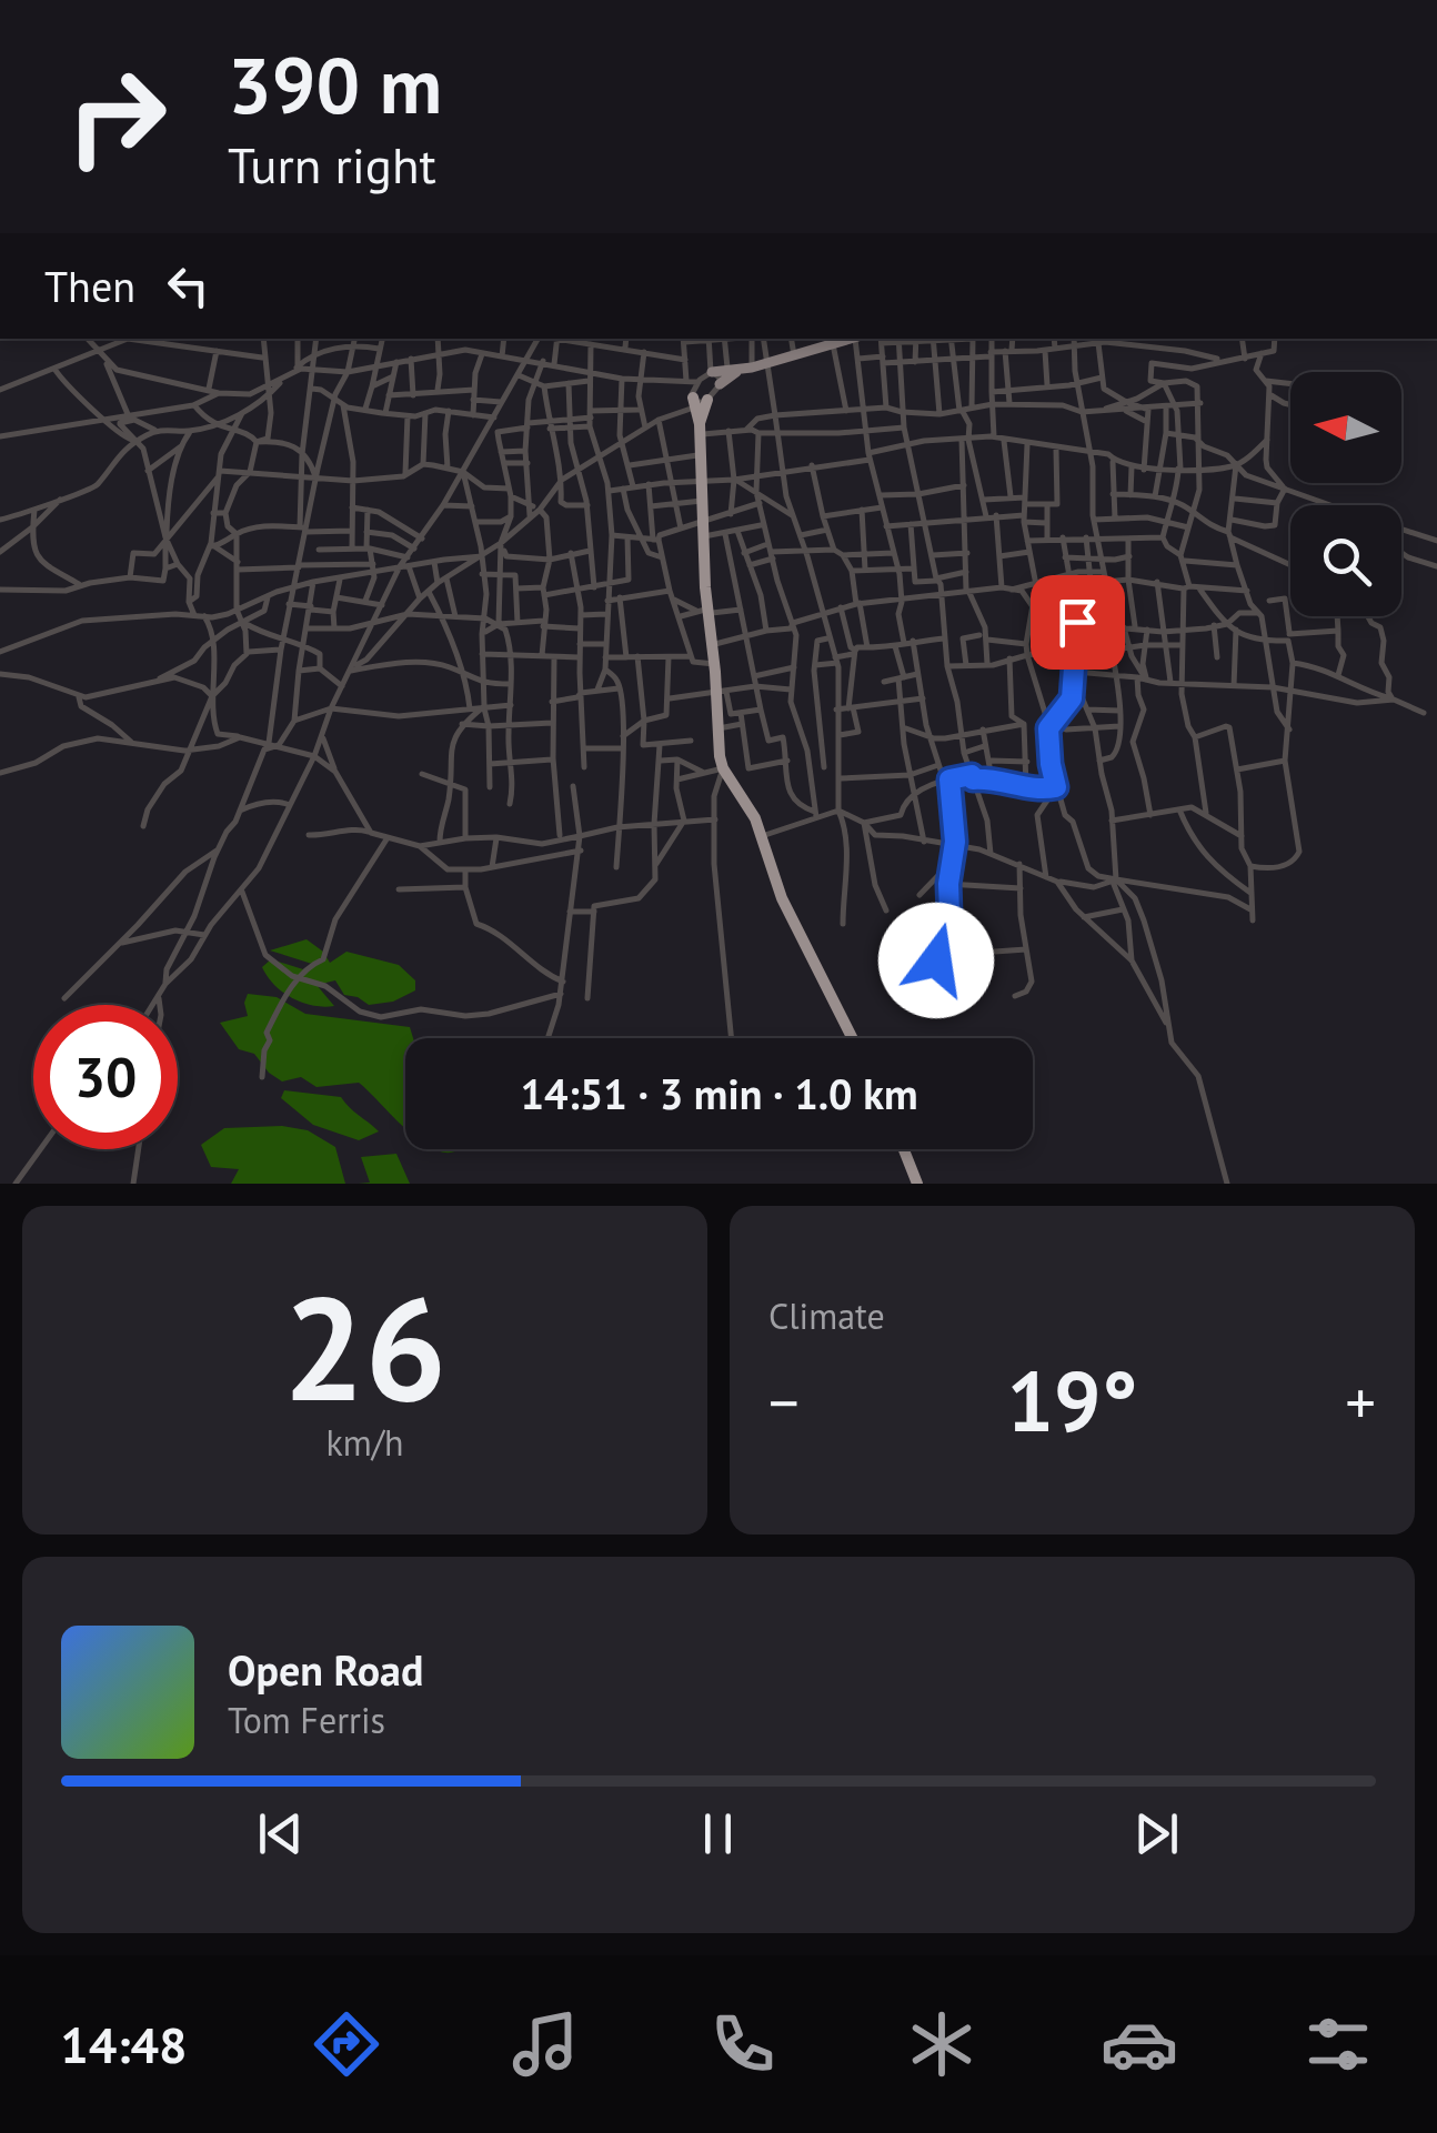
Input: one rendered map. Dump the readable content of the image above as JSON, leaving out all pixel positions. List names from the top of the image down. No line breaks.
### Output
{"north":"left","page":{"turn":["390 m","Turn right"],"then":"Then","limit":"30","trip":"14:51 · 3 min · 1.0 km","tile":[["26","km/h"],"Climate"],"heat":["−","19°","+"],"song":["Open Road","Tom Ferris"],"tabs":"14:48"}}
